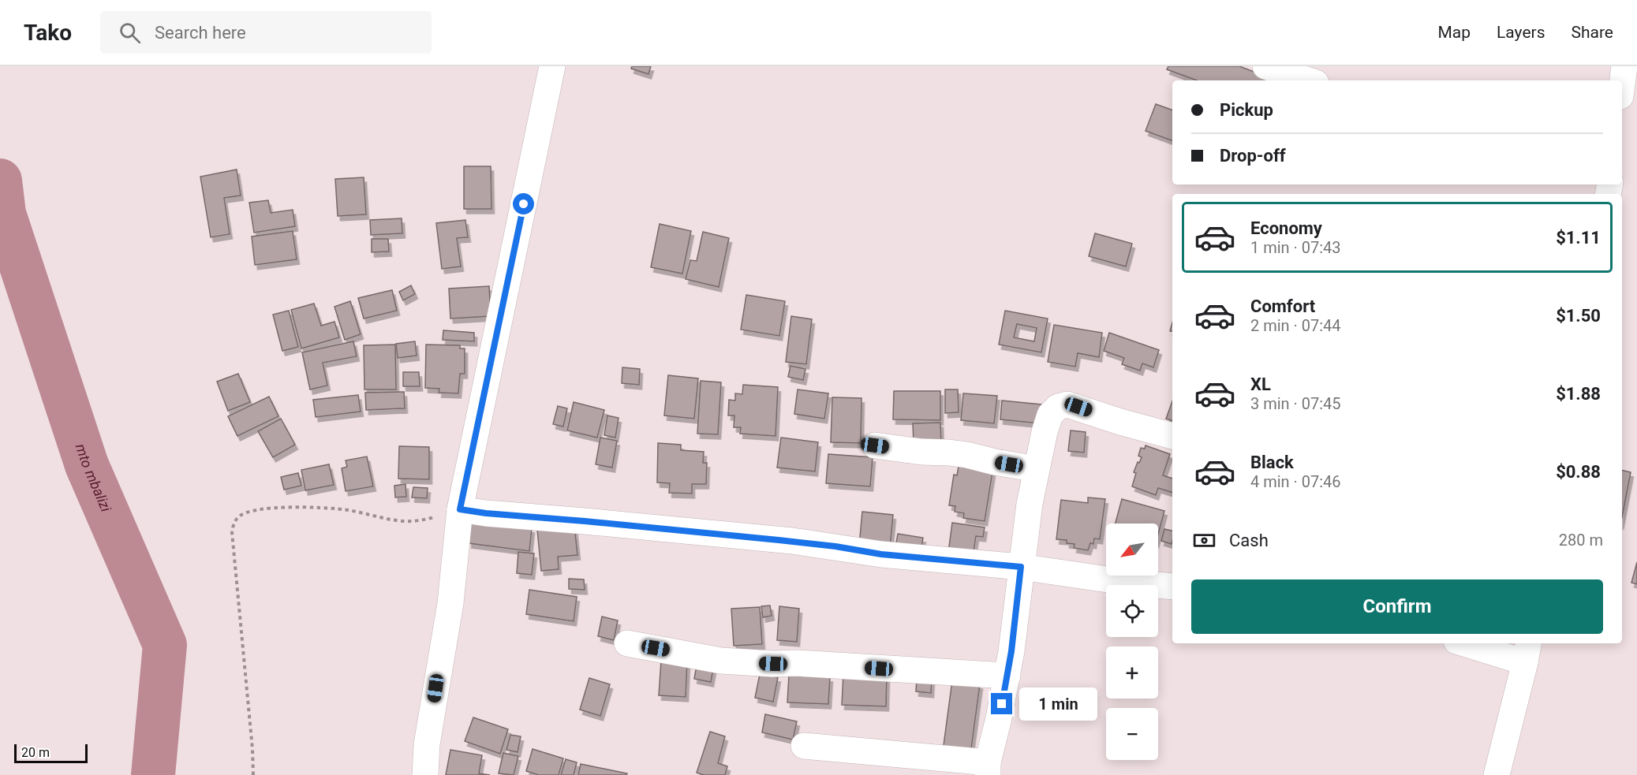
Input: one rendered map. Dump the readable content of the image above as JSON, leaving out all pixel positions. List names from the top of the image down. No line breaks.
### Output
{"water":["mto mbalizi"],"scale_bar":"20 m","north":"bottom left","page":{"header":"Tako","search":"Search here","nav":["Map","Layers","Share"],"banner":["Pickup","Drop-off"],"list":[{"name":"Economy","note":"1 min · 07:43","value":"$1.11"},{"name":"Comfort","note":"2 min · 07:44","value":"$1.50"},{"name":"XL","note":"3 min · 07:45","value":"$1.88"},{"name":"Black","note":"4 min · 07:46","value":"$0.88"}],"pay":["Cash","280 m"],"map_buttons":["+","−"],"buttons":"Confirm","bubble":"1 min","scale":"20 m"}}
